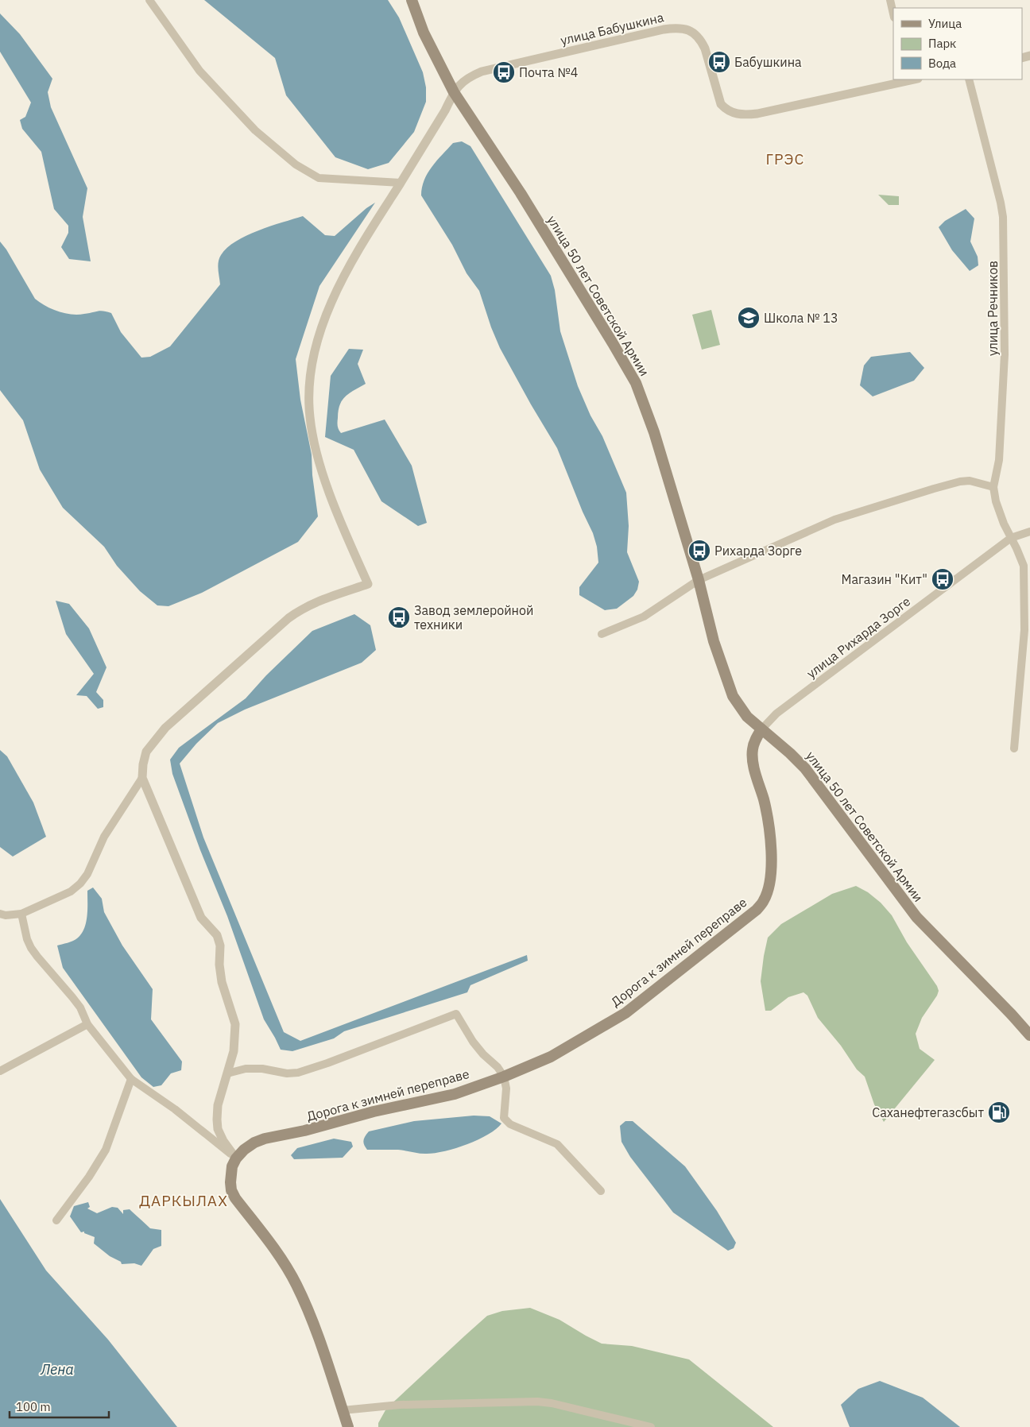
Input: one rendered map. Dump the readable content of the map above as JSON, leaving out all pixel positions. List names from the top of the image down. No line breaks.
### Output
{"streets":{"main road":["улица 50 лет Советской Армии","Дорога к зимней переправе"],"street":["улица Бабушкина","улица Речников","улица Рихарда Зорге"]},"crossings":[["улица Бабушкина","улица 50 лет Советской Армии"],["улица 50 лет Советской Армии","улица Рихарда Зорге"],["улица 50 лет Советской Армии","Дорога к зимней переправе"],["улица Речников","улица Рихарда Зорге"],["улица Рихарда Зорге","Дорога к зимней переправе"]],"districts":["ГРЭС","ДАРКЫЛАХ"],"water":["Лена"],"places":{"bus stop":["Бабушкина","Почта №4","Рихарда Зорге","Магазин \"Кит\"","Завод землеройной техники"],"school or university":["Школа № 13"],"fuel station":["Саханефтегазсбыт"]},"legend":["Улица","Парк","Вода"],"scale_bar":"100 m"}
